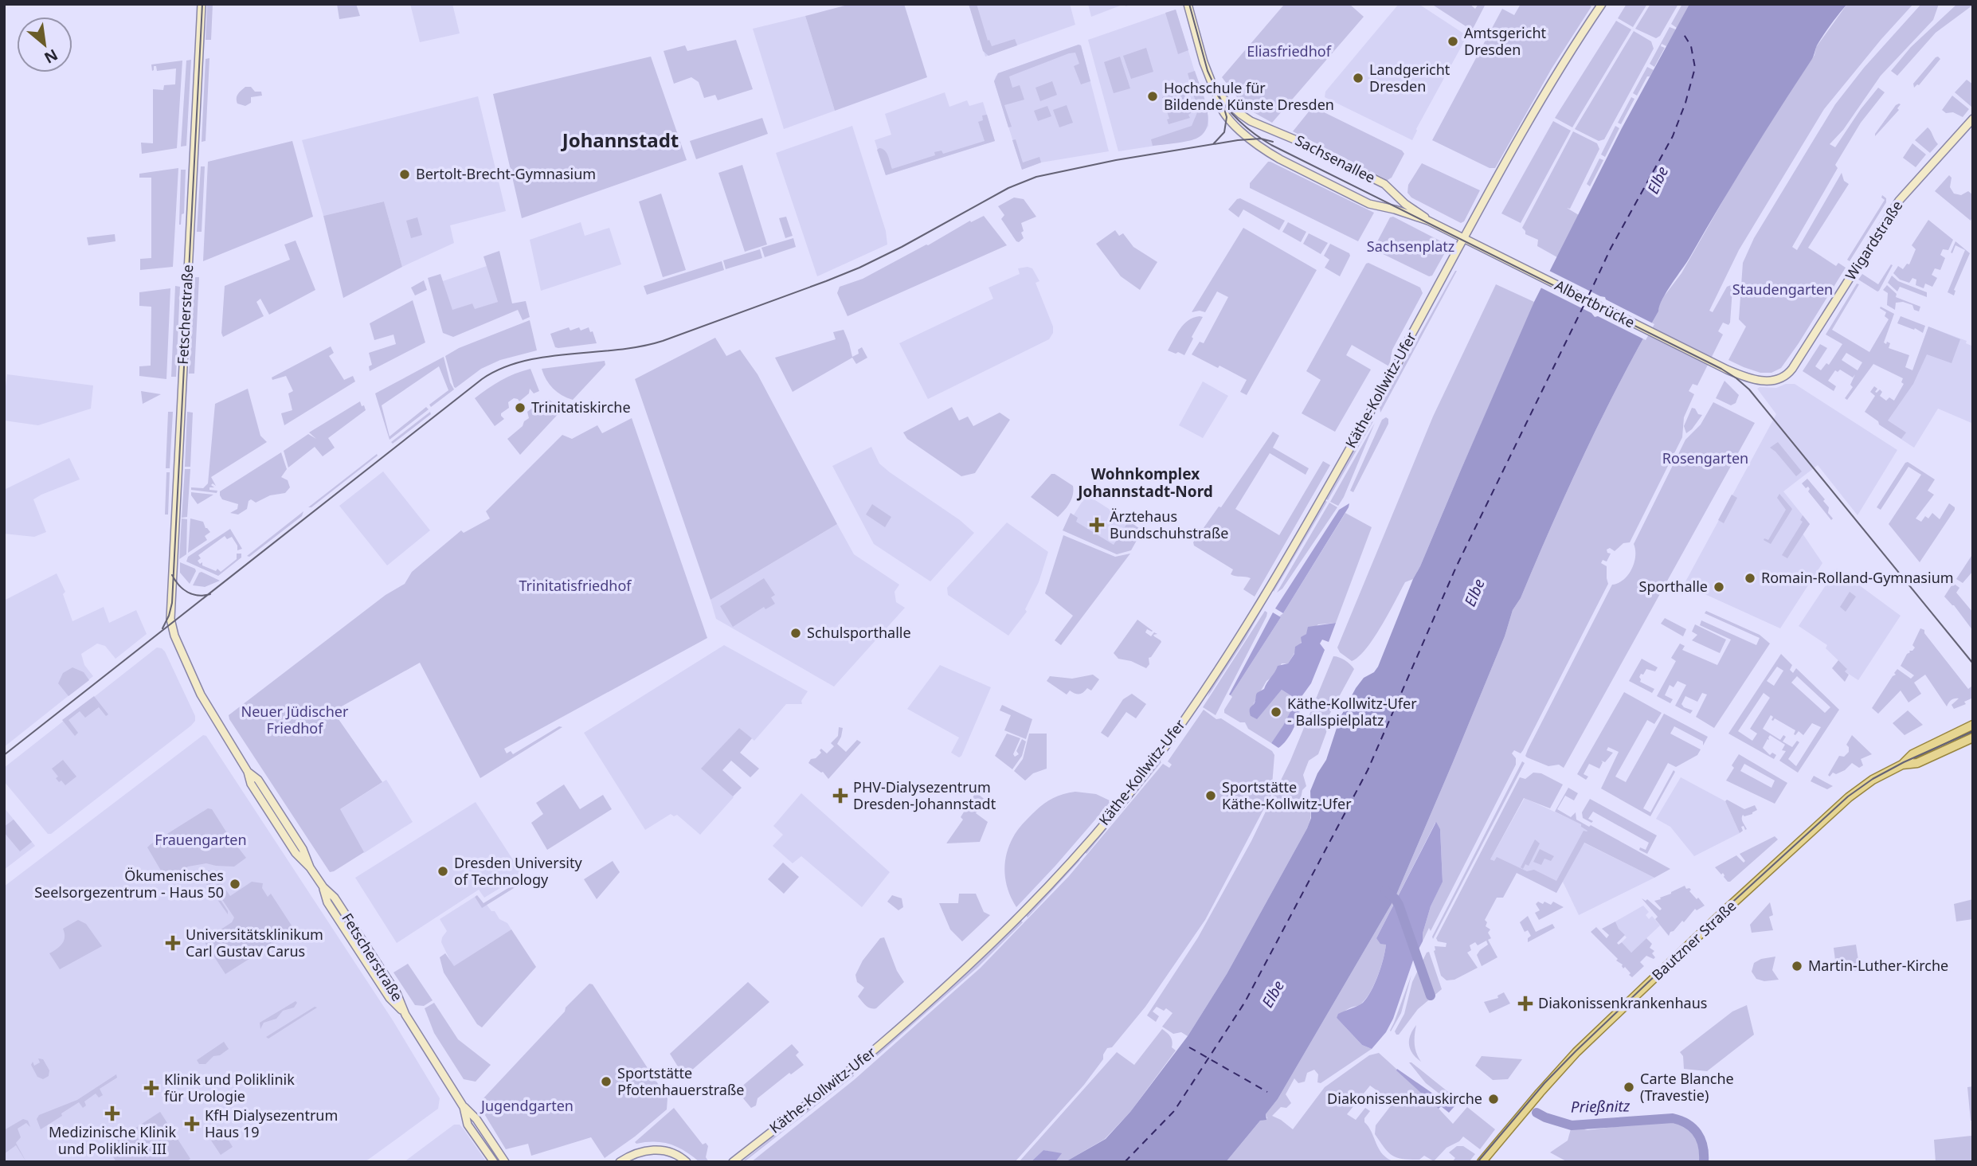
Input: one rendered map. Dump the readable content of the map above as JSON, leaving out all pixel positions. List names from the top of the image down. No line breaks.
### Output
{"streets":{"main road":["Sachsenallee","Wigardstraße","Albertbrücke","Fetscherstraße","Käthe-Kollwitz-Ufer","Bautzner Straße"]},"crossings":[["Wigardstraße","Albertbrücke"],["Albertbrücke","Käthe-Kollwitz-Ufer"]],"districts":["Johannstadt","Wohnkomplex Johannstadt-Nord"],"water":["Elbe","Prießnitz"],"parks":["Eliasfriedhof","Sachsenplatz","Staudengarten","Rosengarten","Trinitatisfriedhof","Neuer Jüdischer Friedhof","Frauengarten","Jugendgarten"],"places":{"other":["Amtsgericht Dresden","Landgericht Dresden","Hochschule für Bildende Künste Dresden","Bertolt-Brecht-Gymnasium","Trinitatiskirche","Romain-Rolland-Gymnasium","Sporthalle","Schulsporthalle","Käthe-Kollwitz-Ufer - Ballspielplatz","Sportstätte Käthe-Kollwitz-Ufer","Dresden University of Technology","Ökumenisches Seelsorgezentrum - Haus 50","Martin-Luther-Kirche","Sportstätte Pfotenhauerstraße","Carte Blanche (Travestie)","Diakonissenhauskirche"],"health":["Ärztehaus Bundschuhstraße","PHV-Dialysezentrum Dresden-Johannstadt","Universitätsklinikum Carl Gustav Carus","Diakonissenkrankenhaus","Klinik und Poliklinik für Urologie","Medizinische Klinik und Poliklinik III","KfH Dialysezentrum Haus 19"]},"north":"bottom right"}
